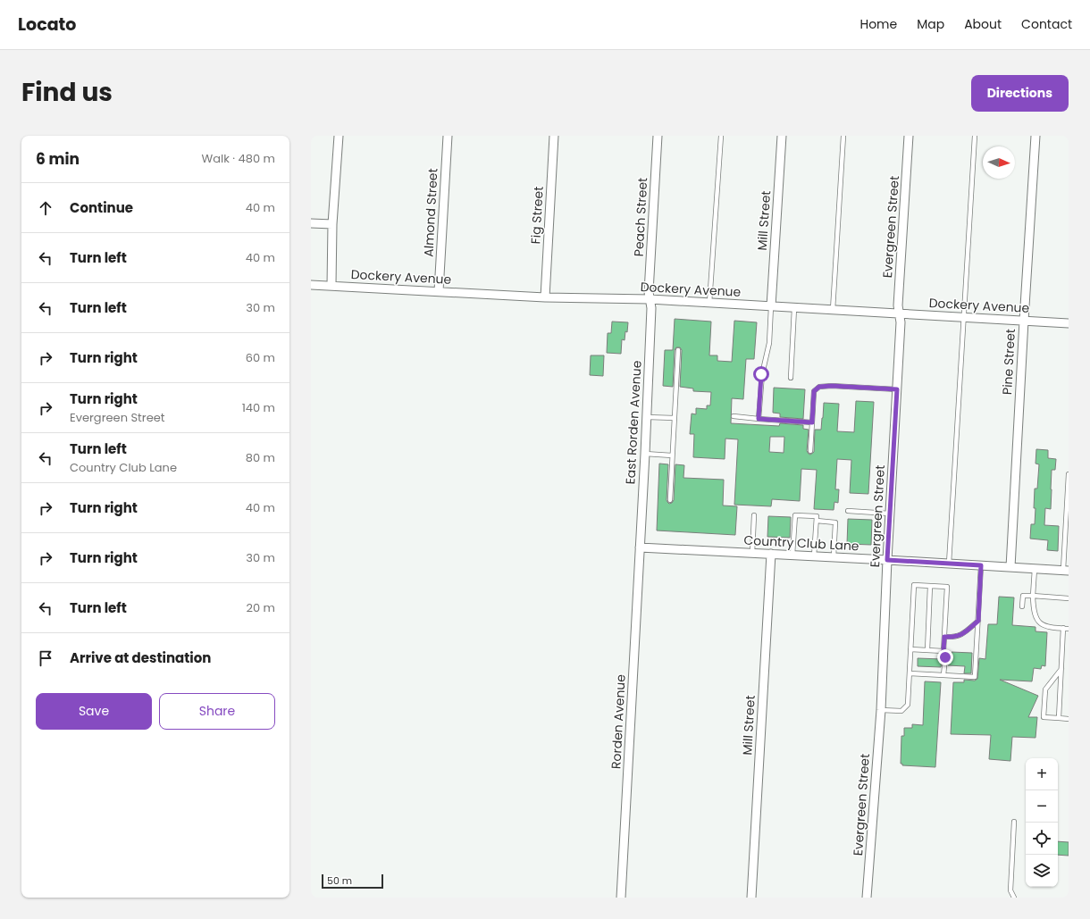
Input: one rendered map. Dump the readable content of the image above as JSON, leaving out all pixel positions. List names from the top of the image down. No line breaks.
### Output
{"streets":{"street":["Almond Street","Fig Street","Peach Street","Mill Street","Evergreen Street","Dockery Avenue","Pine Street","East Rorden Avenue","Country Club Lane","Rorden Avenue"]},"crossings":[["Almond Street","Dockery Avenue"],["Fig Street","Dockery Avenue"],["Peach Street","Dockery Avenue"],["Peach Street","East Rorden Avenue"],["Mill Street","Dockery Avenue"],["Mill Street","Country Club Lane"],["Evergreen Street","Dockery Avenue"],["Evergreen Street","Country Club Lane"],["Dockery Avenue","Pine Street"],["Dockery Avenue","East Rorden Avenue"],["Pine Street","Country Club Lane"],["East Rorden Avenue","Country Club Lane"],["East Rorden Avenue","Rorden Avenue"],["Country Club Lane","Rorden Avenue"]],"scale_bar":"50 m","north":"right","page":{"header":"Locato","nav":["Home","Map","About","Contact"],"title":"Find us","buttons":["Directions",["Save","Share"]],"heading":["6 min","Walk · 480 m"],"list":[["Continue","40 m"],["Turn left","40 m"],["Turn left","30 m"],["Turn right","60 m"],["Turn right","Evergreen Street","140 m"],["Turn left","Country Club Lane","80 m"],["Turn right","40 m"],["Turn right","30 m"],["Turn left","20 m"],"Arrive at destination"],"map_buttons":["+","−"],"scale":"50 m"}}
